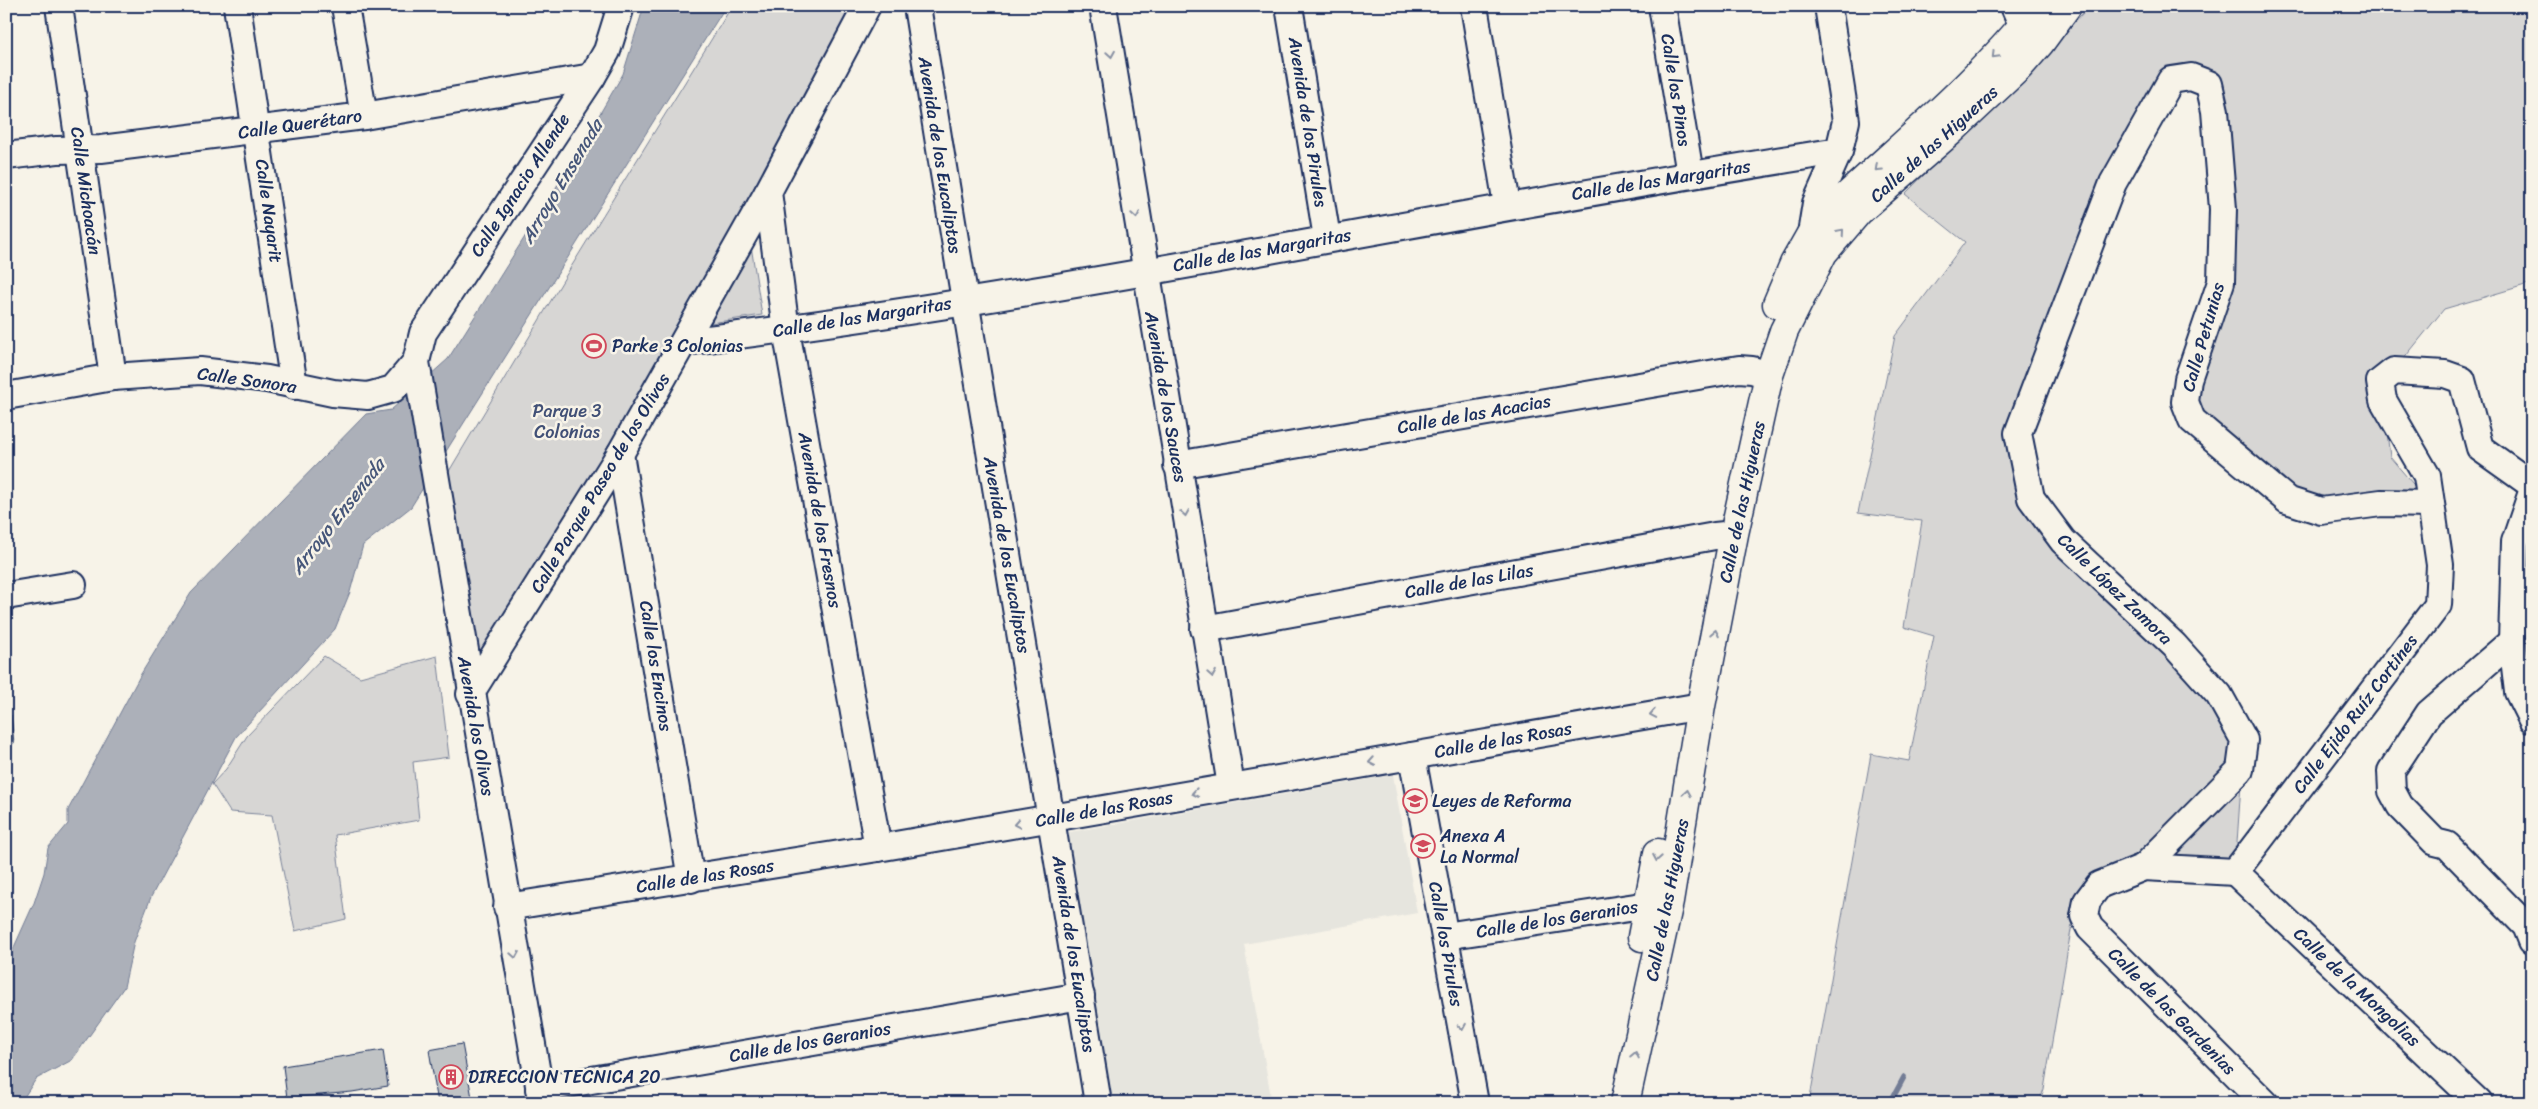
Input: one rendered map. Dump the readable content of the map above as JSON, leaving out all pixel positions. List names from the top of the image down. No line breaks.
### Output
{"streets":{"main road":["Calle de las Higueras"],"street":["Calle los Pinos","Avenida de los Pirules","Calle Querétaro","Avenida de los Eucaliptos","Calle de las Margaritas","Calle Ignacio Allende","Calle Michoacán","Calle Nayarit","Calle Petunias","Calle Sonora","Avenida de los Sauces","Calle de las Acacias","Calle Parque Paseo de los Olivos","Avenida de los Fresnos","Calle de las Lilas","Calle López Zamora","Calle los Encinos","Calle Ejido Ruíz Cortines","Avenida los Olivos","Calle de las Rosas","Calle de los Geranios","Calle los Pirules","Calle de la Mongolias","Calle de las Gardenias"]},"crossings":[["Calle los Pinos","Calle de las Margaritas"],["Avenida de los Pirules","Calle de las Margaritas"],["Calle Querétaro","Calle Ignacio Allende"],["Calle Querétaro","Calle Michoacán"],["Calle Querétaro","Calle Nayarit"],["Calle de las Higueras","Calle de las Acacias"],["Calle de las Higueras","Calle de las Lilas"],["Calle de las Higueras","Calle de las Rosas"],["Calle de las Higueras","Calle de los Geranios"],["Avenida de los Eucaliptos","Calle de las Margaritas"],["Avenida de los Eucaliptos","Calle de las Rosas"],["Avenida de los Eucaliptos","Calle de los Geranios"],["Calle de las Margaritas","Avenida de los Sauces"],["Calle de las Margaritas","Calle Parque Paseo de los Olivos"],["Calle de las Margaritas","Avenida de los Fresnos"],["Calle Ignacio Allende","Calle Sonora"],["Calle Ignacio Allende","Avenida los Olivos"],["Calle Michoacán","Calle Sonora"],["Calle Nayarit","Calle Sonora"],["Calle Petunias","Calle López Zamora"],["Calle Petunias","Calle Ejido Ruíz Cortines"],["Calle Sonora","Avenida los Olivos"],["Avenida de los Sauces","Calle de las Acacias"],["Avenida de los Sauces","Calle de las Lilas"],["Avenida de los Sauces","Calle de las Rosas"],["Calle Parque Paseo de los Olivos","Avenida de los Fresnos"],["Calle Parque Paseo de los Olivos","Calle los Encinos"],["Calle Parque Paseo de los Olivos","Avenida los Olivos"],["Avenida de los Fresnos","Calle de las Rosas"],["Calle López Zamora","Calle de las Gardenias"],["Calle los Encinos","Calle de las Rosas"],["Calle Ejido Ruíz Cortines","Calle de la Mongolias"],["Avenida los Olivos","Calle de las Rosas"],["Avenida los Olivos","Calle de los Geranios"],["Calle de las Rosas","Calle los Pirules"],["Calle de los Geranios","Calle los Pirules"]],"one_way":["Avenida de los Sauces","Calle de las Rosas","Calle los Pirules"],"water":["Arroyo Ensenada"],"parks":["Parque 3 Colonias"],"places":{"sports":["Parke 3 Colonias"],"school or university":["Leyes de Reforma","Anexa A La Normal"],"building":["DIRECCION TECNICA 20"]}}
